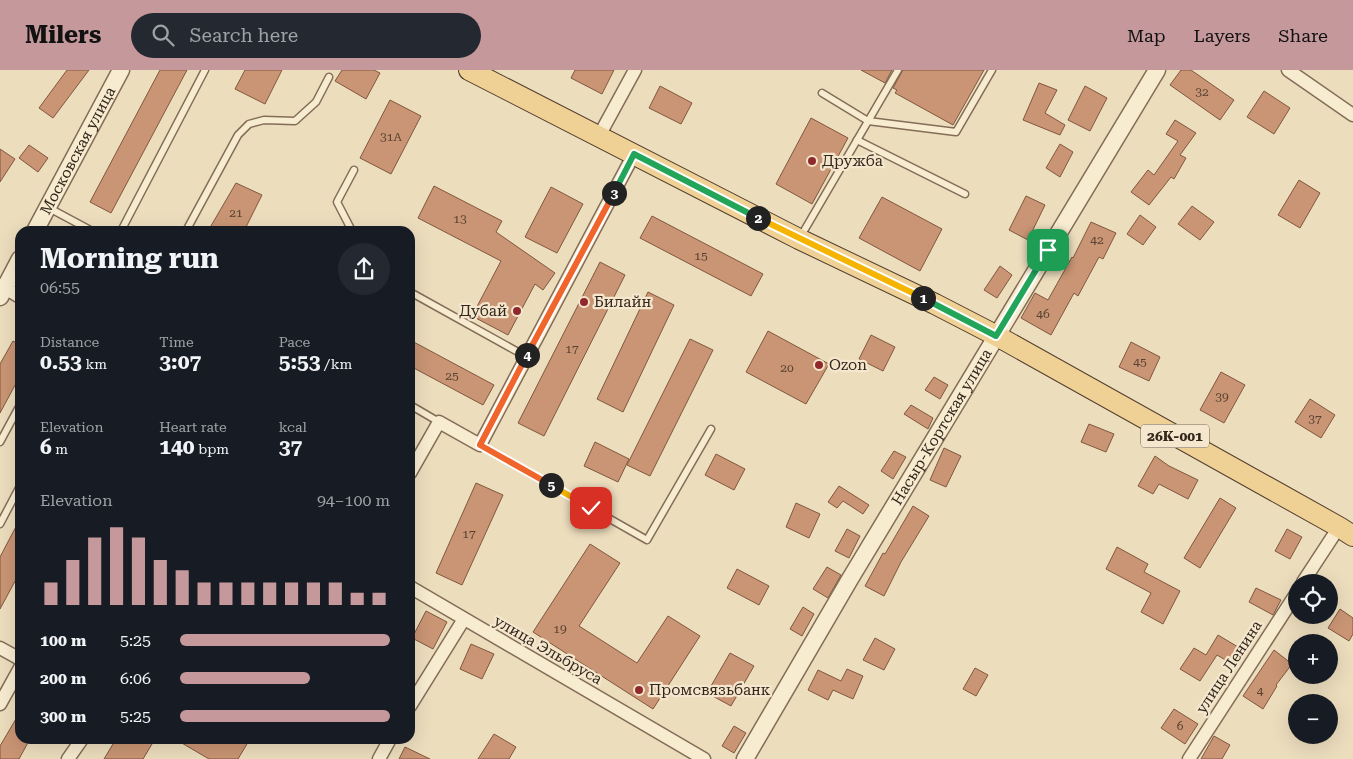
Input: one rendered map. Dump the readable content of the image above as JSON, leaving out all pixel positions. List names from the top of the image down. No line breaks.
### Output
{"streets":{"main road":["26К-001"],"street":["Московская улица","Насыр-Кортская улица","улица Эльбруса","улица Ленина"]},"crossings":[["Насыр-Кортская улица","26К-001"]],"places":["Дружба","Билайн","Дубай","Ozon","Промсвязьбанк"],"house_numbers":["32","31А","21","13","42","15","46","17","45","20","25","39","37","17","19","4","6"],"page":{"header":"Milers","search":"Search here","nav":["Map","Layers","Share"],"pins":["3","2","1","4","5"],"heading":["Morning run","06:55"],"stats":[["Distance","0.53 km"],["Time","3:07"],["Pace","5:53 /km"],["Elevation","6 m"],["Heart rate","140 bpm"],["kcal","37"]],"chart":["Elevation","94–100 m"],"map_buttons":["+","−"],"list":[{"name":"100 m","note":"5:25"},{"name":"200 m","note":"6:06"},{"name":"300 m","note":"5:25"}]}}
